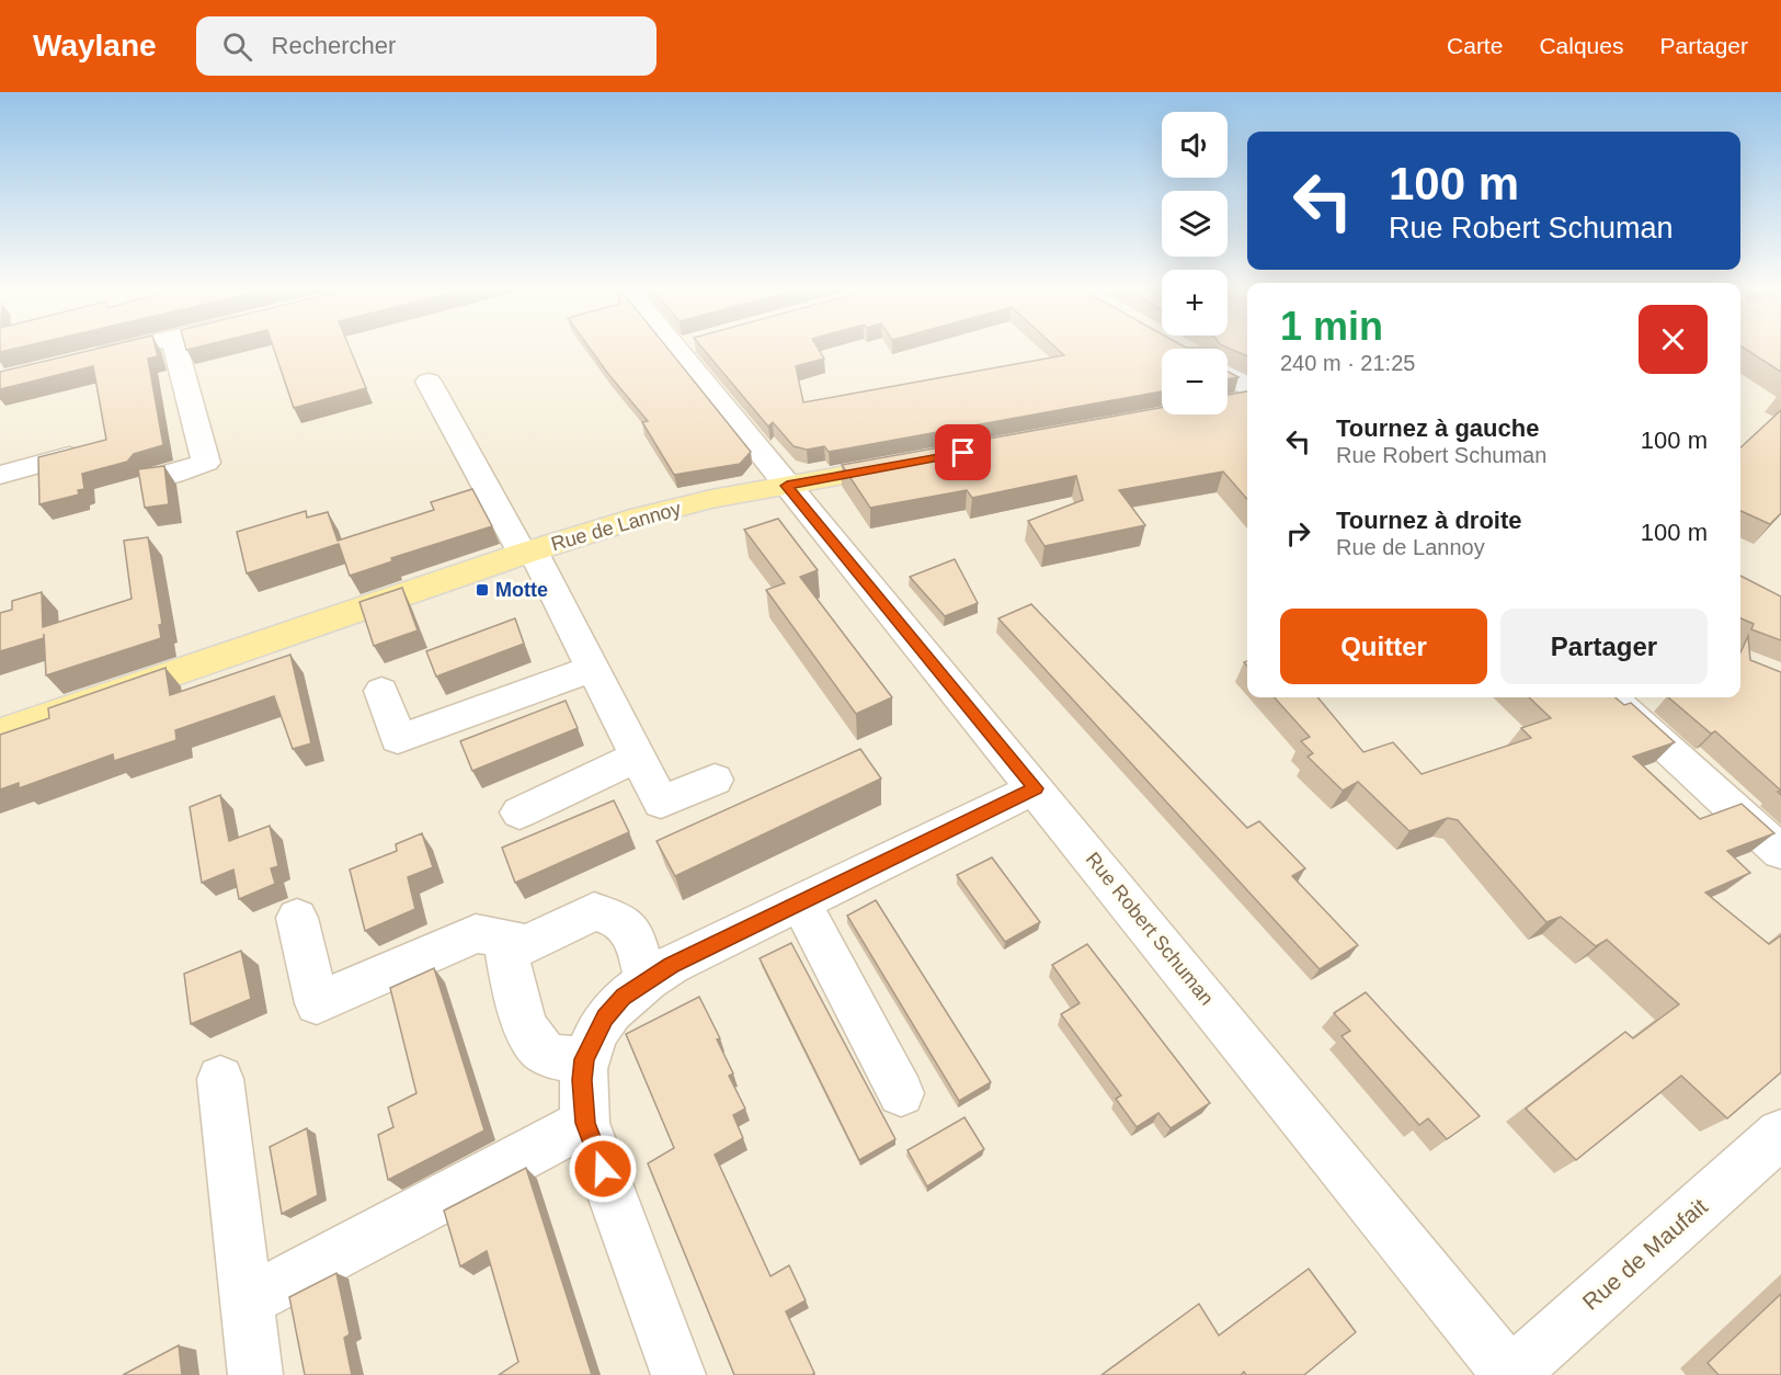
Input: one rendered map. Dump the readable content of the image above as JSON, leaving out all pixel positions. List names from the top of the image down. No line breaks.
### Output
{"streets":{"main road":["Rue de Lannoy"],"street":["Rue Robert Schuman","Rue de Maufait"]},"crossings":[["Rue de Lannoy","Rue Robert Schuman"],["Rue Robert Schuman","Rue de Maufait"]],"places":{"transit":["Motte"]},"page":{"header":"Waylane","search":"Rechercher","nav":["Carte","Calques","Partager"],"map_buttons":["+","−"],"turn":["100 m","Rue Robert Schuman"],"heading":["1 min","240 m · 21:25"],"list":[{"name":"Tournez à gauche","note":"Rue Robert Schuman","value":"100 m"},{"name":"Tournez à droite","note":"Rue de Lannoy","value":"100 m"}],"buttons":["Quitter","Partager"]}}
